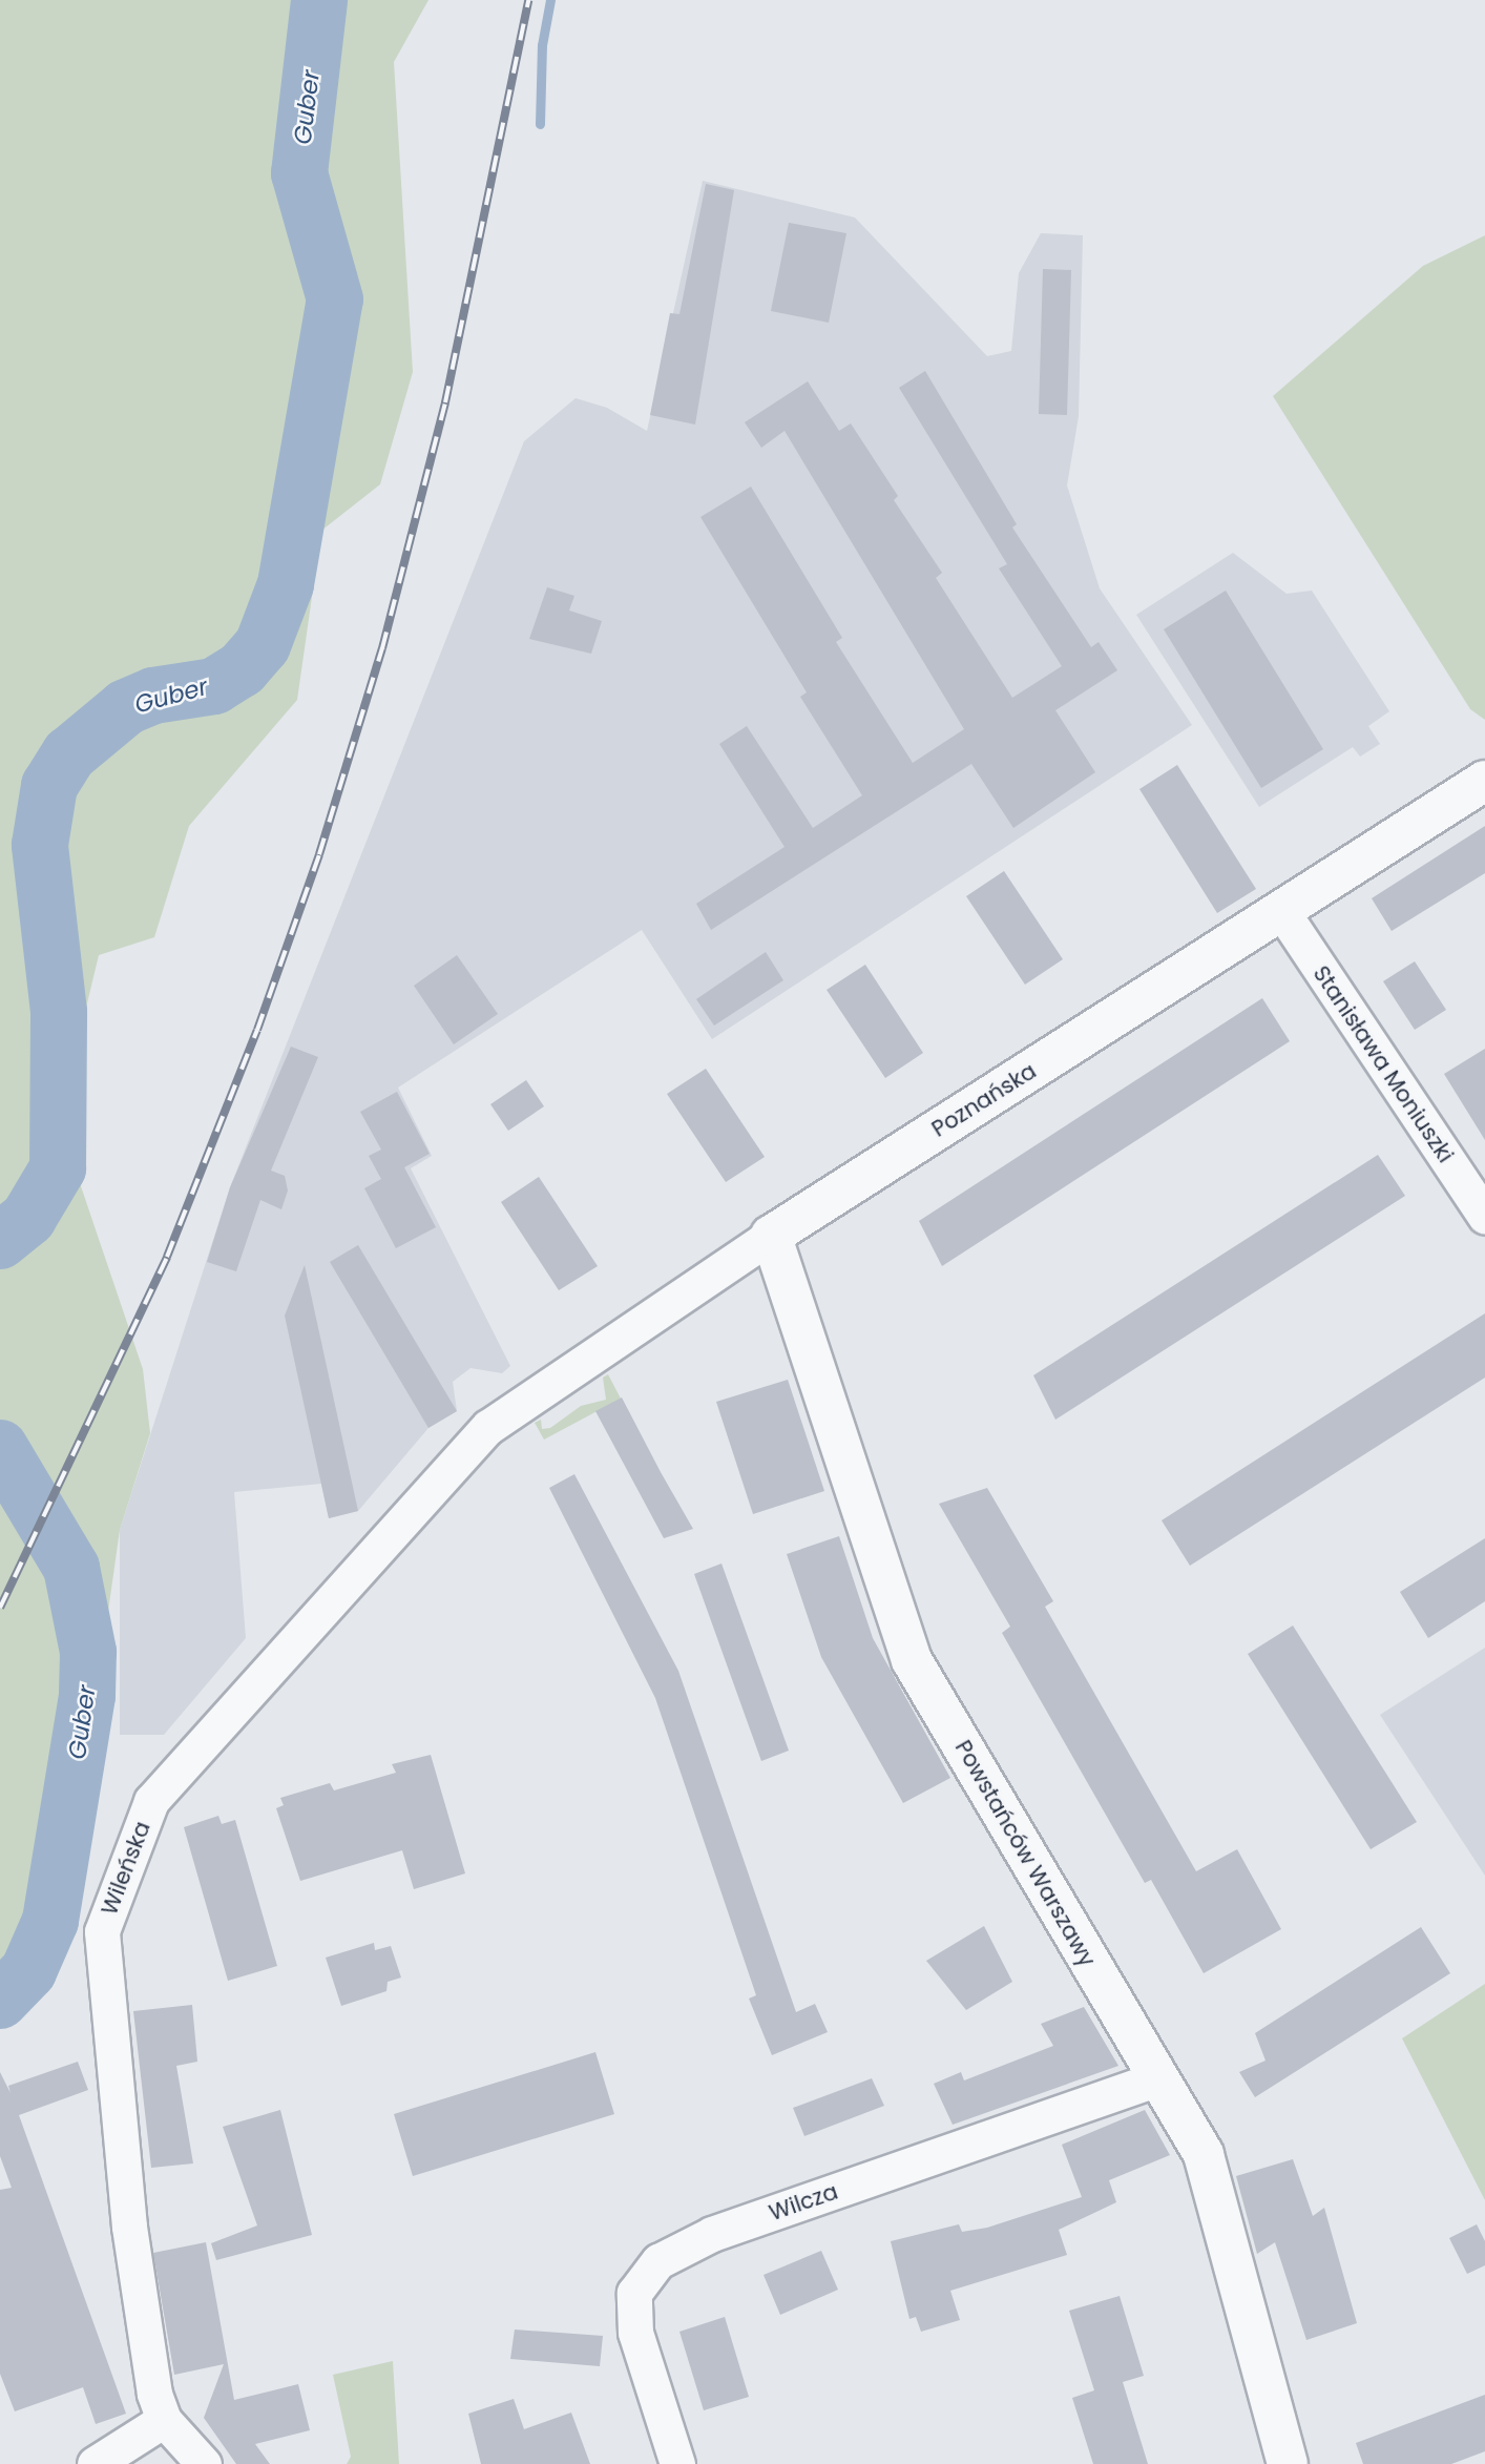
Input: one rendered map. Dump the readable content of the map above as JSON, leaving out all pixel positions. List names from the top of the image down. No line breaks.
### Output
{"streets":{"street":["Stanisława Moniuszki","Poznańska","Powstańców Warszawy","Wileńska","Wilcza"]},"crossings":[["Stanisława Moniuszki","Poznańska"],["Poznańska","Powstańców Warszawy"],["Poznańska","Wileńska"],["Powstańców Warszawy","Wilcza"]],"water":["Guber"]}
